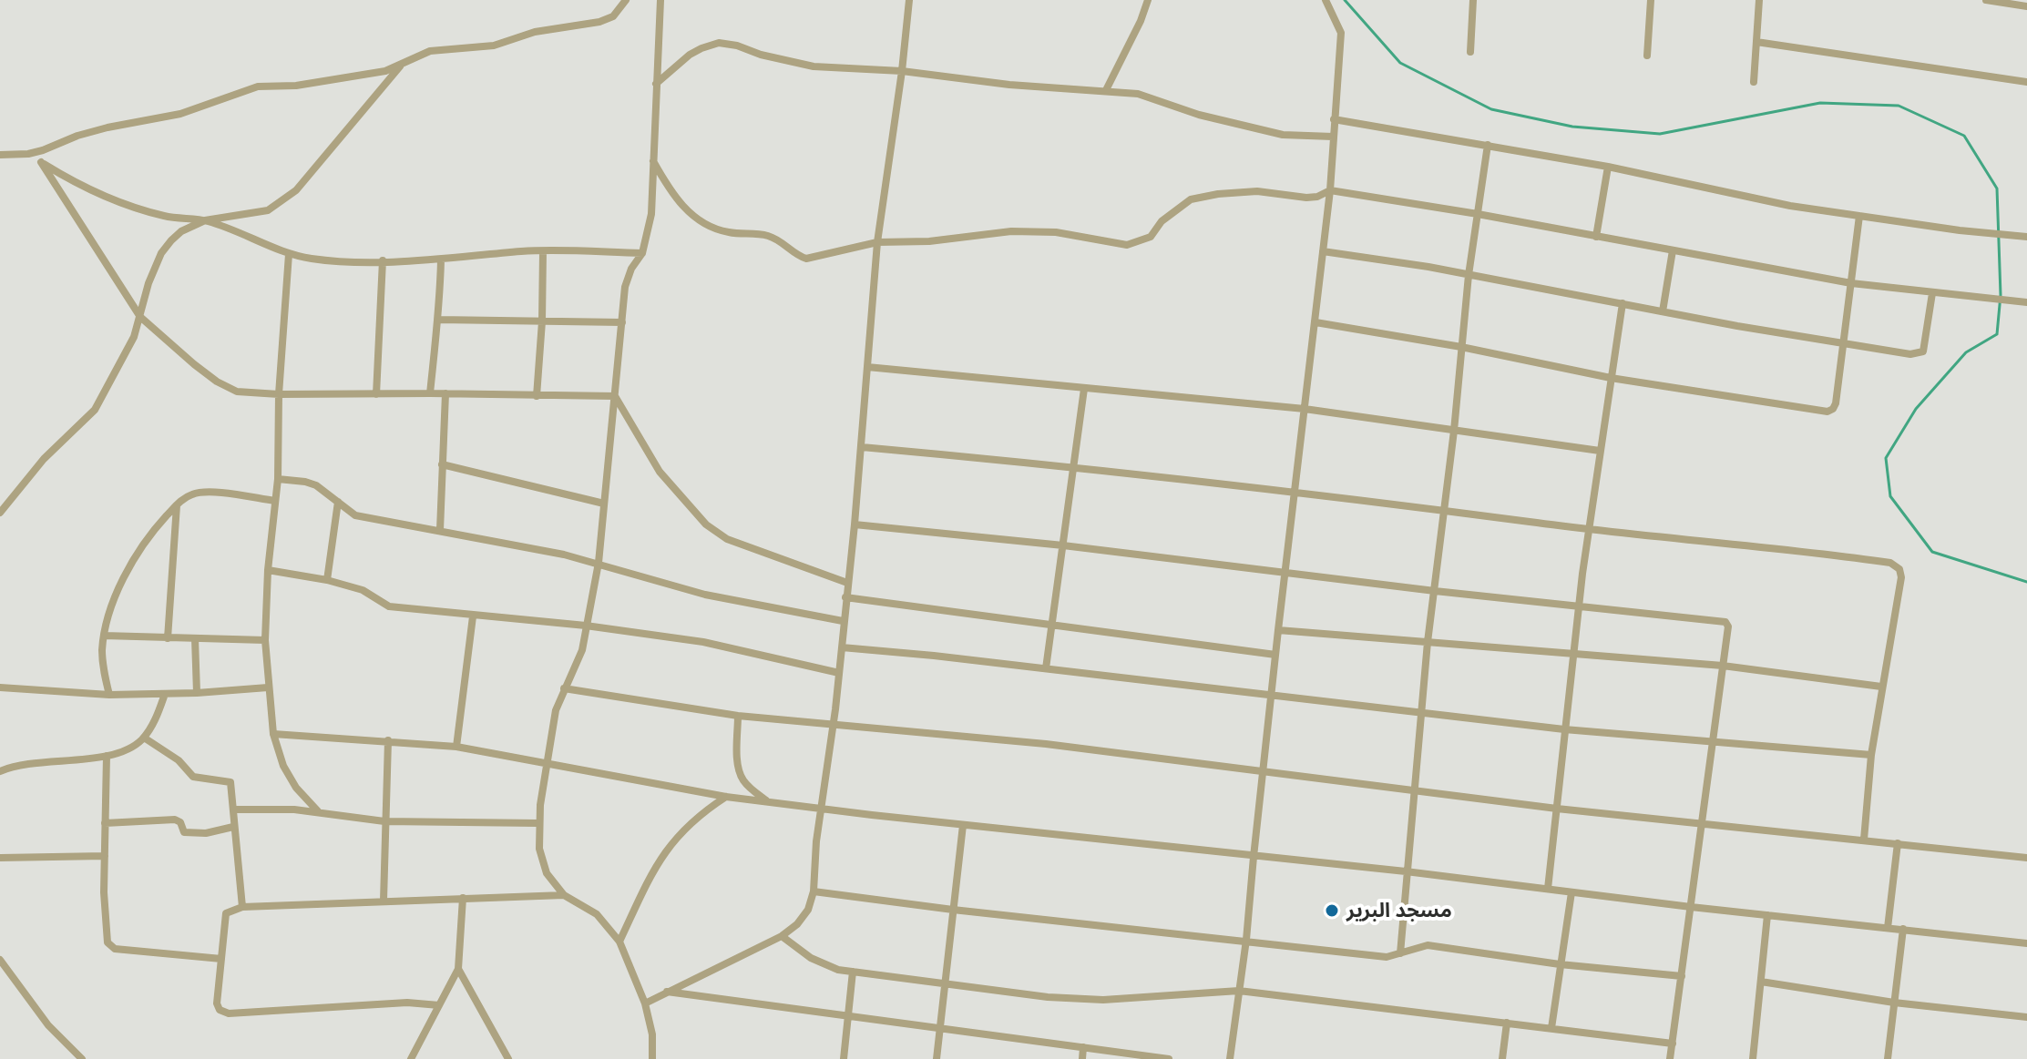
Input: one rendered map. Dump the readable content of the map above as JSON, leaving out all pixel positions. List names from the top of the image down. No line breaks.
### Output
{"places":["مسجد البرير"]}
